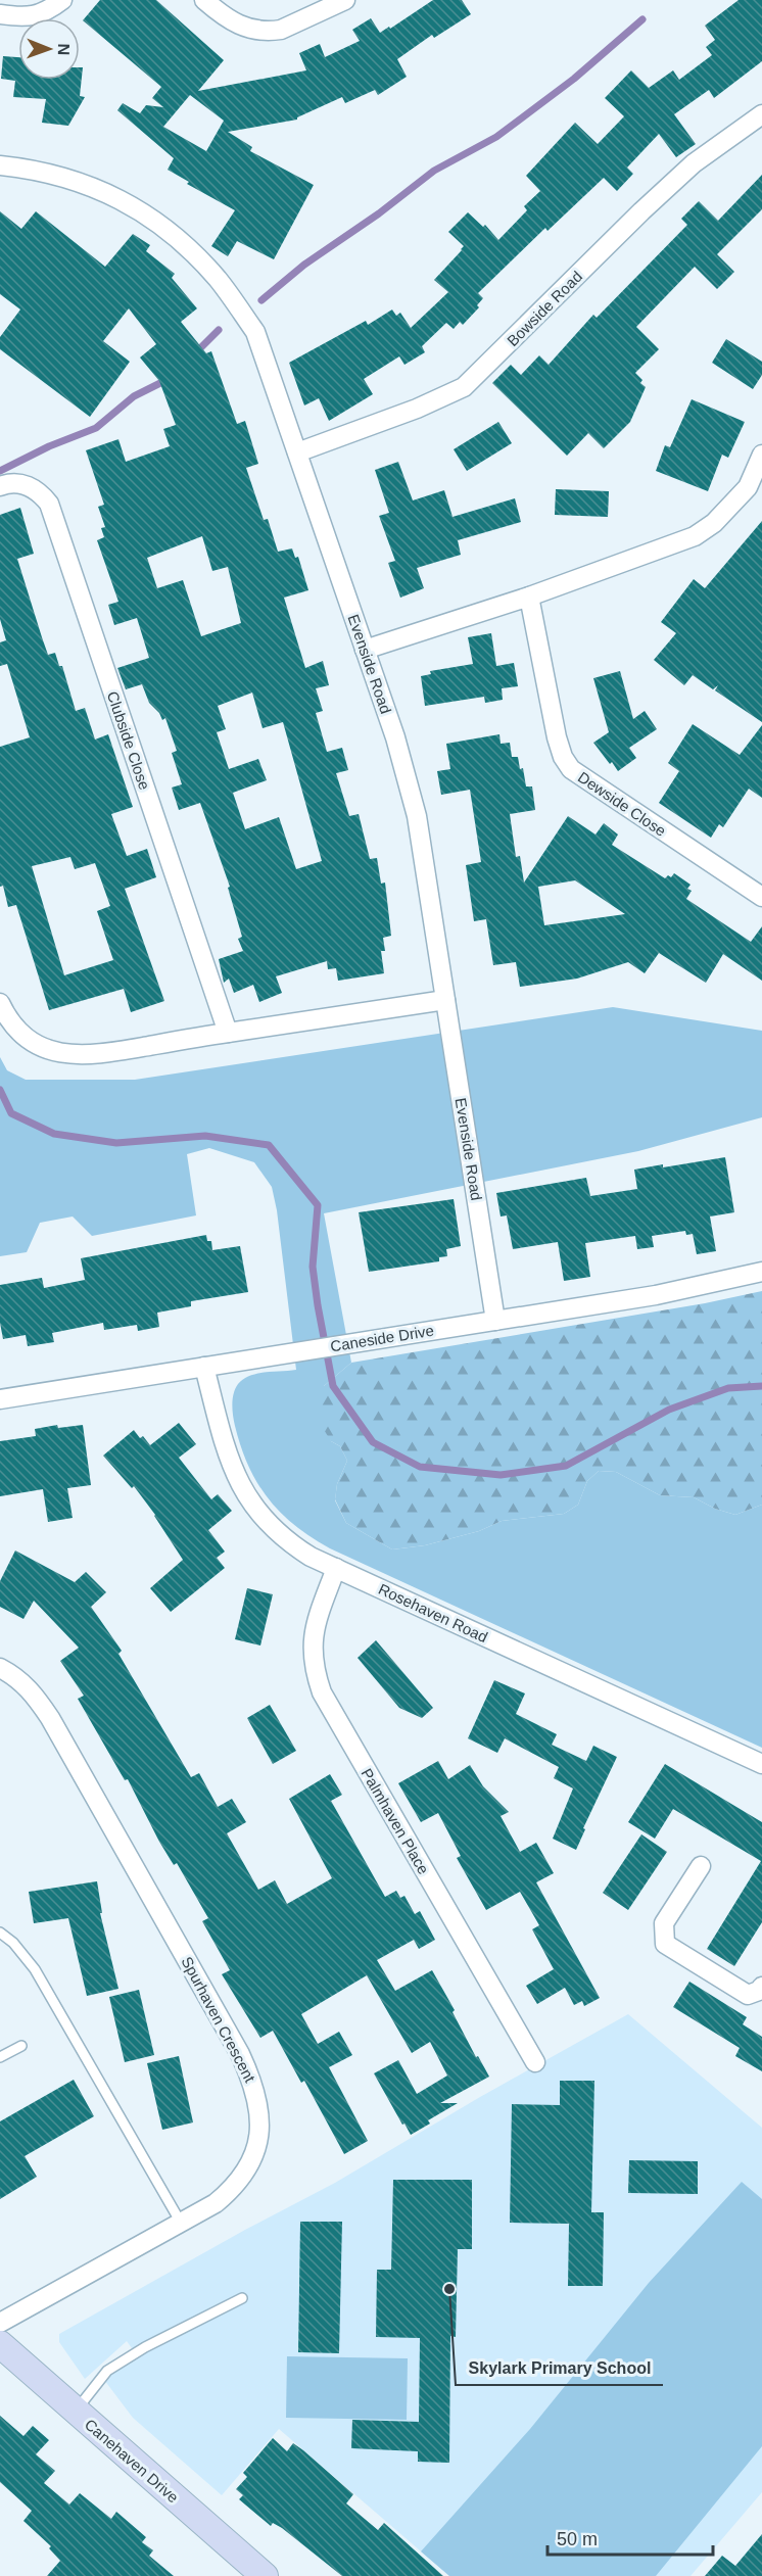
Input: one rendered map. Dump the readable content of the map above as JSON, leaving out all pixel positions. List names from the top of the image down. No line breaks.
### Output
{"streets":{"street":["Bowside Road","Evenside Road","Clubside Close","Dewside Close","Caneside Drive","Rosehaven Road","Palmhaven Place","Spurhaven Crescent","Canehaven Drive"]},"crossings":[["Bowside Road","Evenside Road"],["Evenside Road","Caneside Drive"],["Caneside Drive","Rosehaven Road"],["Rosehaven Road","Palmhaven Place"]],"places":["Skylark Primary School"],"scale_bar":"50 m","north":"right"}
